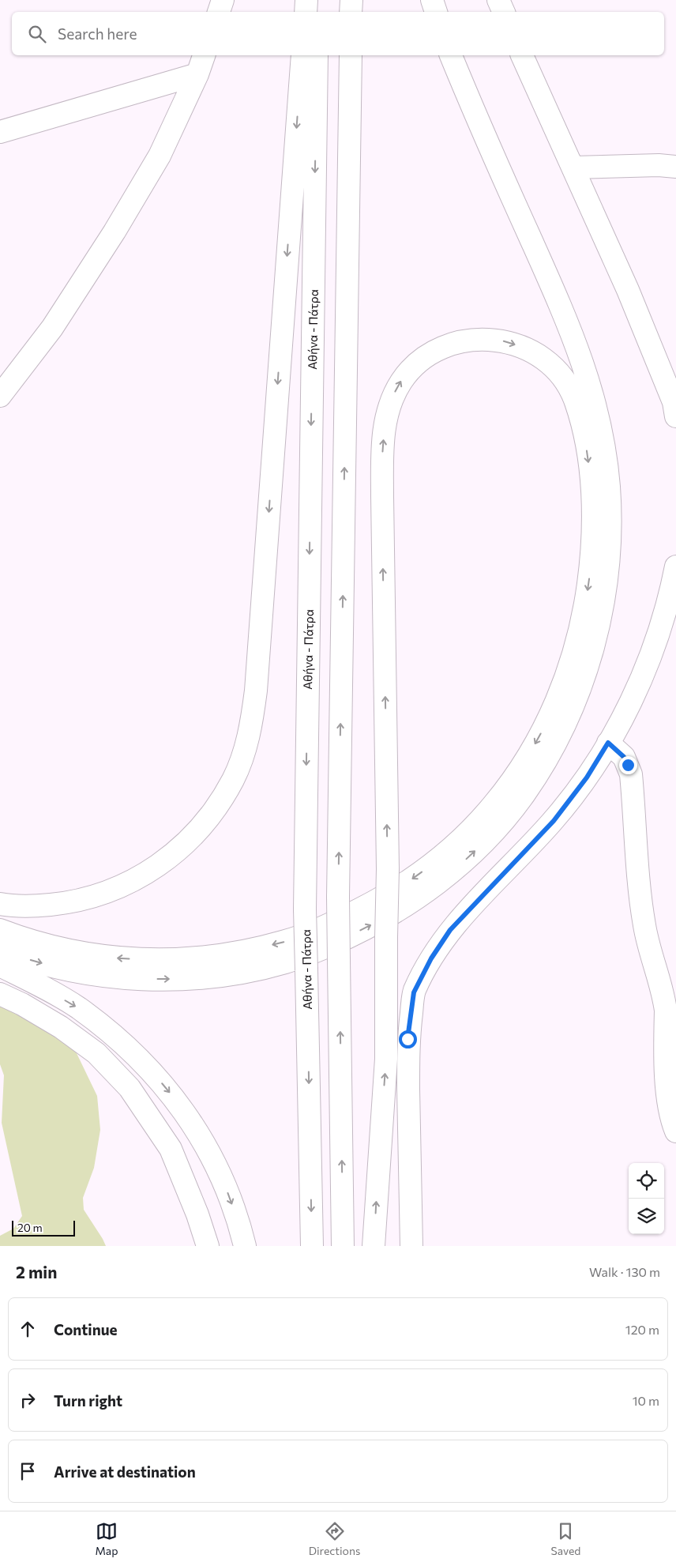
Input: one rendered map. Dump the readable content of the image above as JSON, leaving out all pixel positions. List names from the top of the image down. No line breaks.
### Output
{"streets":{"main road":["Αθήνα - Πάτρα"]},"scale_bar":"20 m","page":{"search":"Search here","scale":"20 m","heading":["2 min","Walk · 130 m"],"list":[["Continue","120 m"],["Turn right","10 m"],"Arrive at destination"],"nav":["Map","Directions","Saved"]}}
